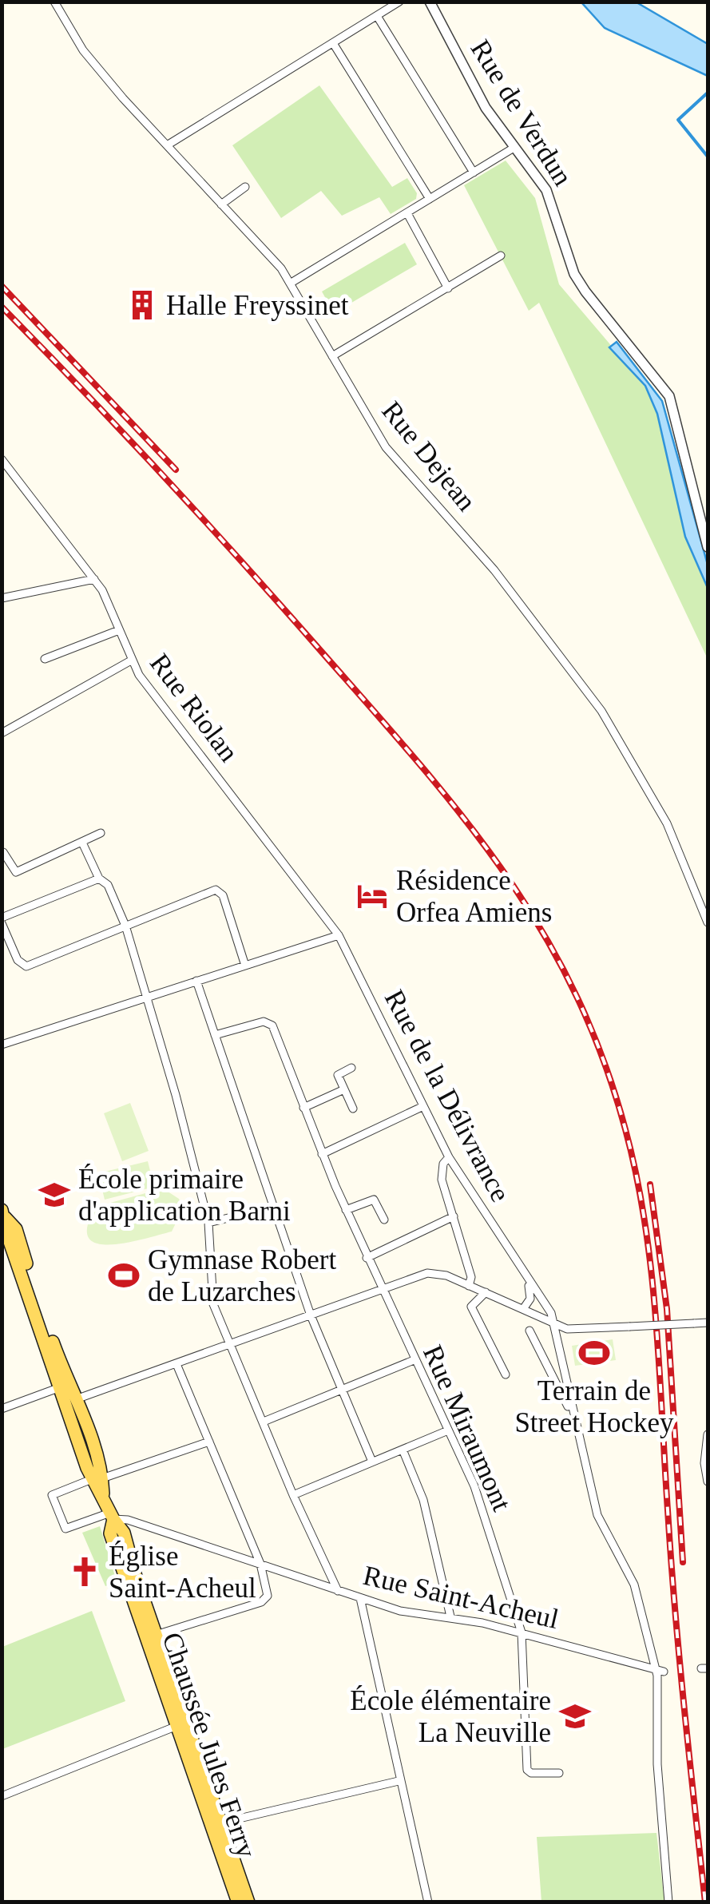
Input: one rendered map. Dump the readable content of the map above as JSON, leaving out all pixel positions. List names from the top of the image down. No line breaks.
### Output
{"streets":{"main road":["Chaussée Jules Ferry"],"street":["Rue de Verdun","Rue Dejean","Rue Riolan","Rue de la Délivrance","Rue Miraumont","Rue Saint-Acheul"]},"crossings":[["Rue Riolan","Rue de la Délivrance"],["Rue de la Délivrance","Rue Saint-Acheul"],["Rue Miraumont","Rue Saint-Acheul"],["Rue Saint-Acheul","Chaussée Jules Ferry"]],"places":{"building":["Halle Freyssinet"],"hotel":["Résidence Orfea Amiens"],"school or university":["École primaire d'application Barni","École élémentaire La Neuville"],"sports":["Gymnase Robert de Luzarches","Terrain de Street Hockey"],"church":["Église Saint-Acheul"]}}
